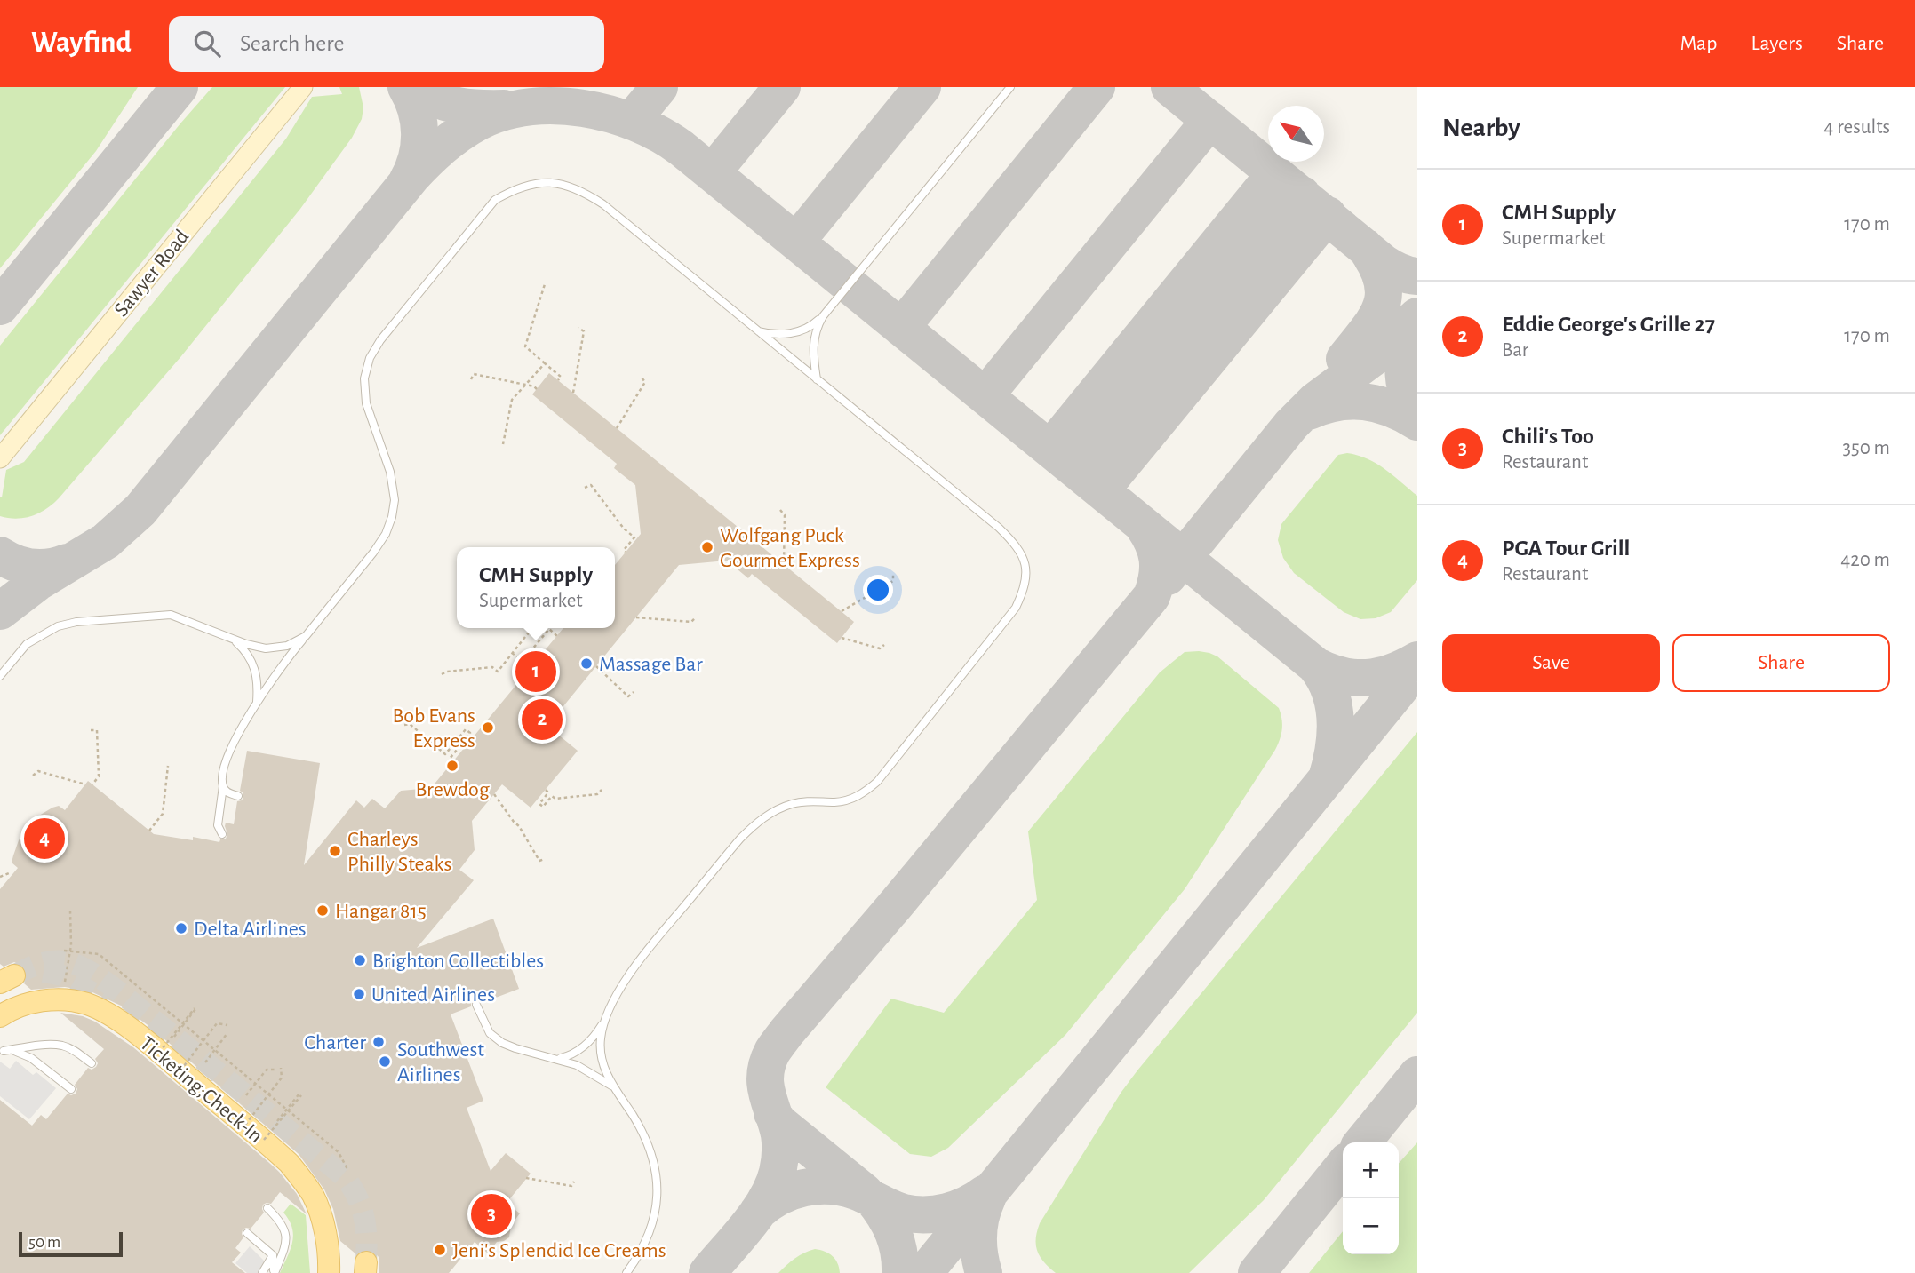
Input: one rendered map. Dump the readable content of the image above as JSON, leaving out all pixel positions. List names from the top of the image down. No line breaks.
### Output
{"streets":{"main road":["Ticketing;Check-In"],"street":["Sawyer Road"]},"places":["Wolfgang Puck Gourmet Express","Massage Bar","Bob Evans Express","Brewdog","Charleys Philly Steaks","Hangar 815","Delta Airlines","Brighton Collectibles","United Airlines","Charter","Southwest Airlines","Jeni's Splendid Ice Creams"],"scale_bar":"50 m","north":"top left","page":{"header":"Wayfind","search":"Search here","nav":["Map","Layers","Share"],"heading":["Nearby","4 results"],"list":[{"mark":"1","name":"CMH Supply","note":"Supermarket","value":"170 m"},{"mark":"2","name":"Eddie George's Grille 27","note":"Bar","value":"170 m"},{"mark":"3","name":"Chili's Too","note":"Restaurant","value":"350 m"},{"mark":"4","name":"PGA Tour Grill","note":"Restaurant","value":"420 m"}],"popup":["CMH Supply","Supermarket"],"buttons":["Save","Share"],"pins":["1","2","4","3"],"map_buttons":["+","−"],"scale":"50 m"}}
